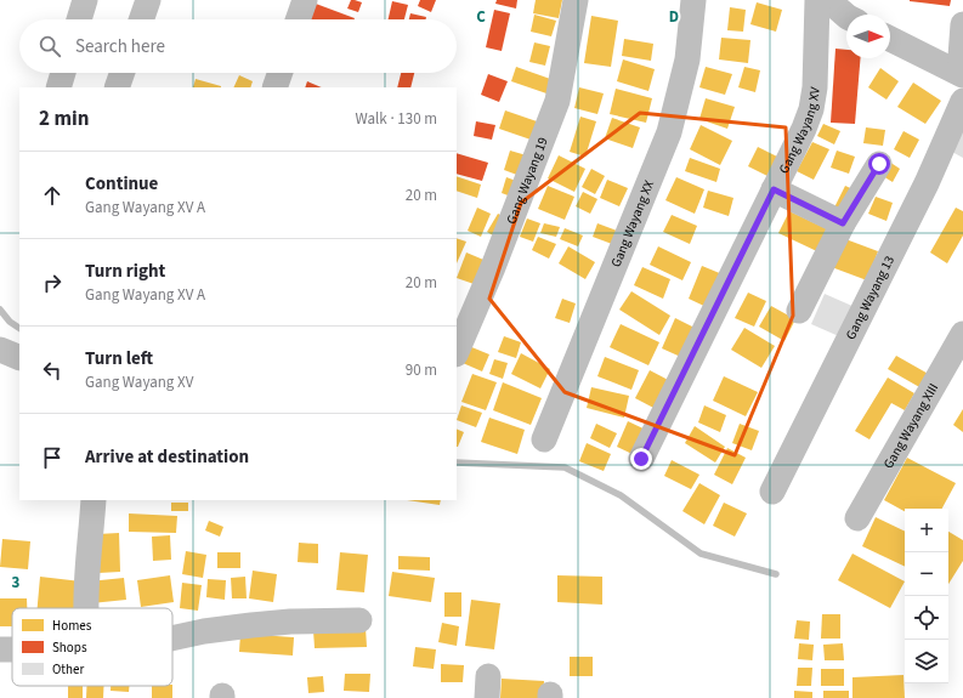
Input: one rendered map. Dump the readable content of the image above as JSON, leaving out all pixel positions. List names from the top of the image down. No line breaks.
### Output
{"streets":{"street":["Gang Wayang XV","Gang Wayang 19","Gang Wayang XX","Gang Wayang 13","Gang Wayang XIII"]},"legend":["Homes","Shops","Other"],"north":"right","page":{"search":"Search here","heading":["2 min","Walk · 130 m"],"list":[["Continue","Gang Wayang XV A","20 m"],["Turn right","Gang Wayang XV A","20 m"],["Turn left","Gang Wayang XV","90 m"],"Arrive at destination"],"map_buttons":["+","−"]},"grid":{"columns":["C","D"],"rows":["3"]}}
